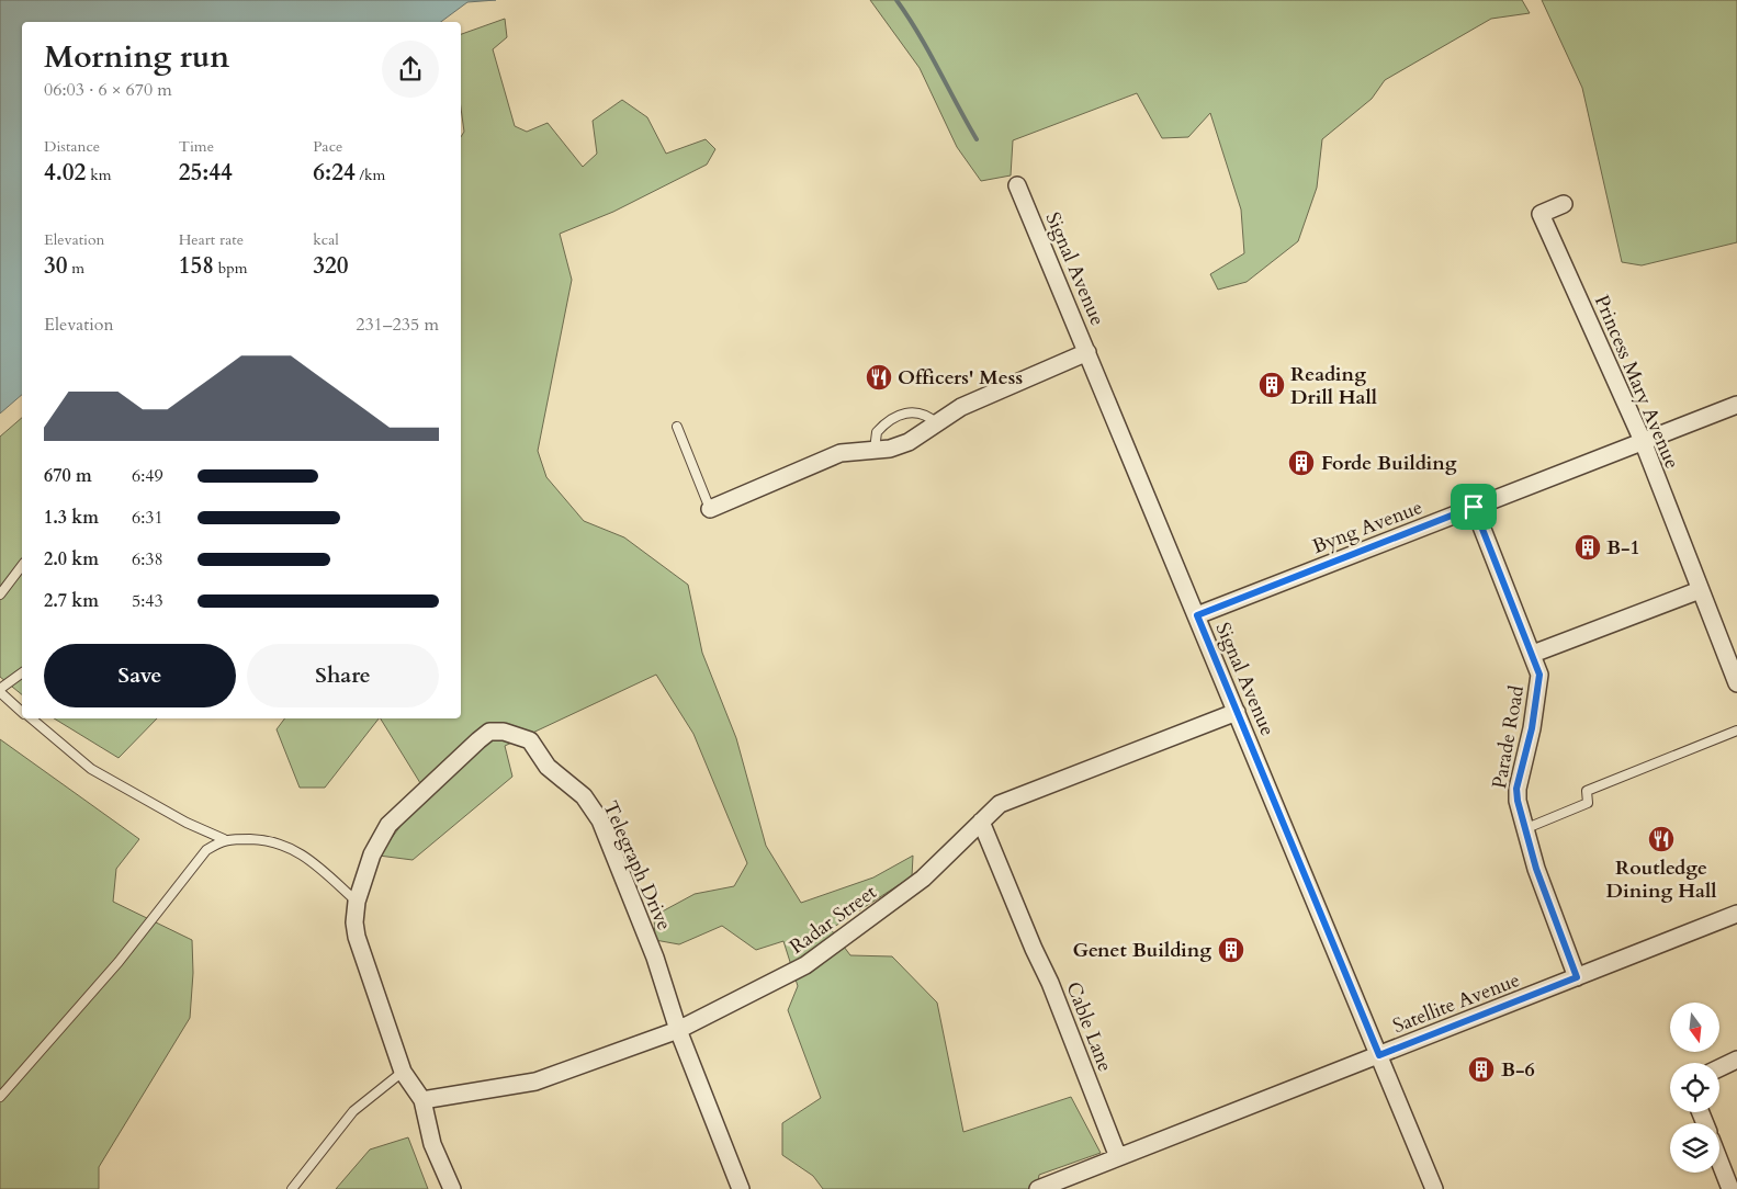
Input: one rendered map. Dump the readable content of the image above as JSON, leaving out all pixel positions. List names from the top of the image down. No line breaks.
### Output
{"streets":{"street":["Signal Avenue","Princess Mary Avenue","Byng Avenue","Parade Road","Telegraph Drive","Radar Street","Satellite Avenue","Cable Lane"]},"crossings":[["Signal Avenue","Byng Avenue"],["Signal Avenue","Radar Street"],["Signal Avenue","Satellite Avenue"],["Princess Mary Avenue","Byng Avenue"],["Byng Avenue","Parade Road"],["Parade Road","Satellite Avenue"],["Telegraph Drive","Radar Street"],["Radar Street","Cable Lane"],["Satellite Avenue","Cable Lane"]],"places":{"restaurant":["Officers' Mess","Routledge Dining Hall"],"building":["Reading Drill Hall","Forde Building","B-1","Genet Building","B-6"]},"north":"bottom","page":{"heading":["Morning run","06:03 · 6 × 670 m"],"stats":[["Distance","4.02 km"],["Time","25:44"],["Pace","6:24 /km"],["Elevation","30 m"],["Heart rate","158 bpm"],["kcal","320"]],"chart":["Elevation","231–235 m"],"list":[{"name":"670 m","note":"6:49"},{"name":"1.3 km","note":"6:31"},{"name":"2.0 km","note":"6:38"},{"name":"2.7 km","note":"5:43"}],"buttons":["Save","Share"]}}
